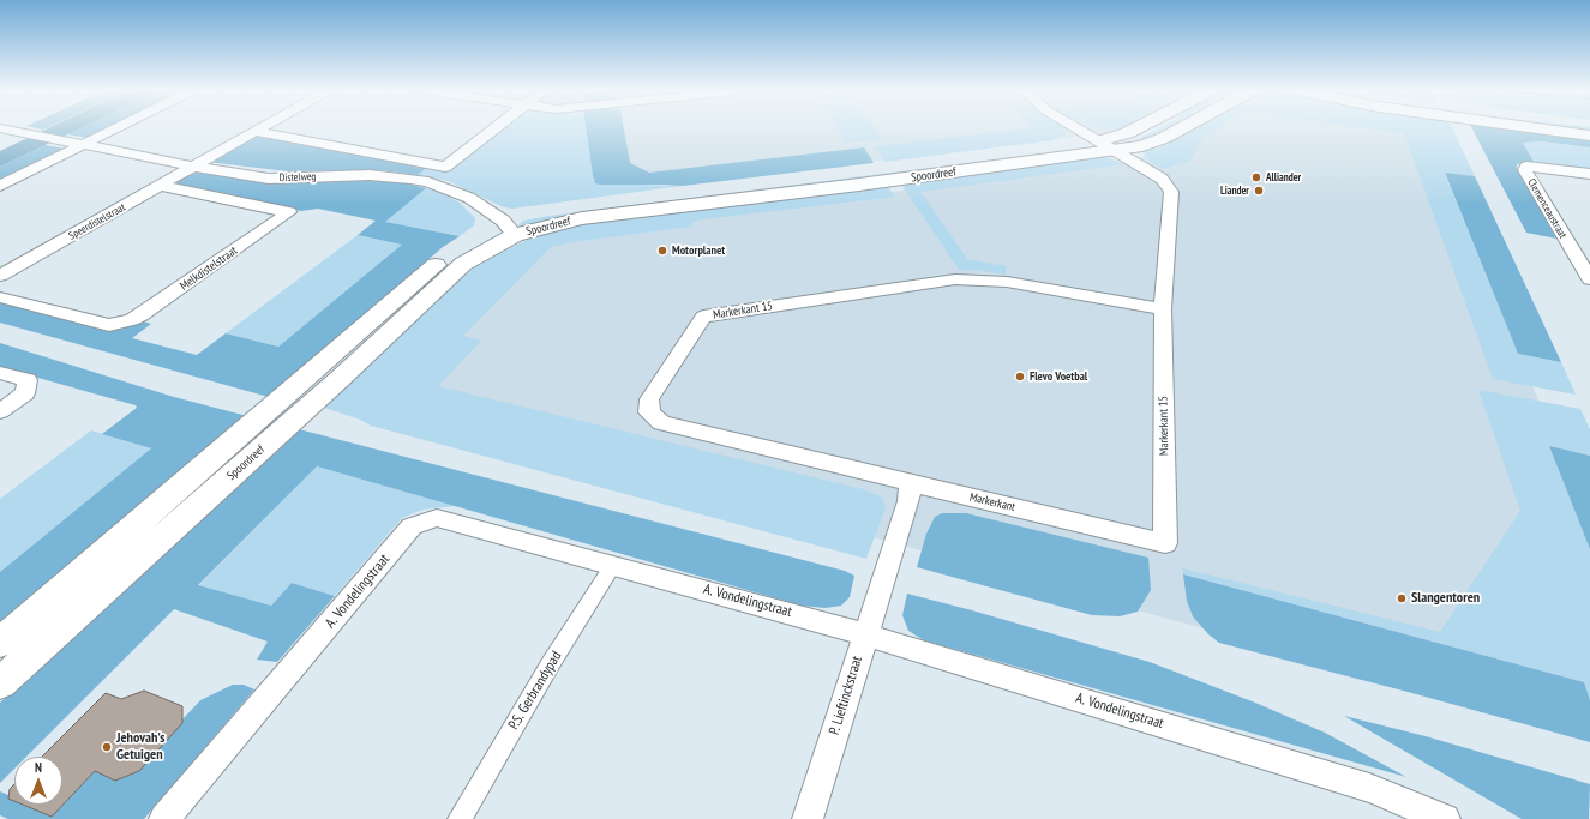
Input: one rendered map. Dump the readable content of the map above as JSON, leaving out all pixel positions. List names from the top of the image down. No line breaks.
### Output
{"streets":{"main road":["Spoordreef"],"street":["Distelweg","Clemenceaustraat","Speerdistelstraat","Melkdistelstraat","Markerkant 15","Markerkant","A. Vondelingstraat","P.S. Gerbrandypad","P. Lieftinckstraat"]},"crossings":[["Spoordreef","Distelweg"],["Spoordreef","Markerkant 15"],["Distelweg","Speerdistelstraat"],["Speerdistelstraat","Melkdistelstraat"],["Markerkant 15","Markerkant"],["Markerkant 15","P. Lieftinckstraat"],["Markerkant","P. Lieftinckstraat"],["A. Vondelingstraat","P.S. Gerbrandypad"],["A. Vondelingstraat","P. Lieftinckstraat"]],"places":["Alliander","Liander","Motorplanet","Flevo Voetbal","Slangentoren","Jehovah's Getuigen"],"north":"top"}
